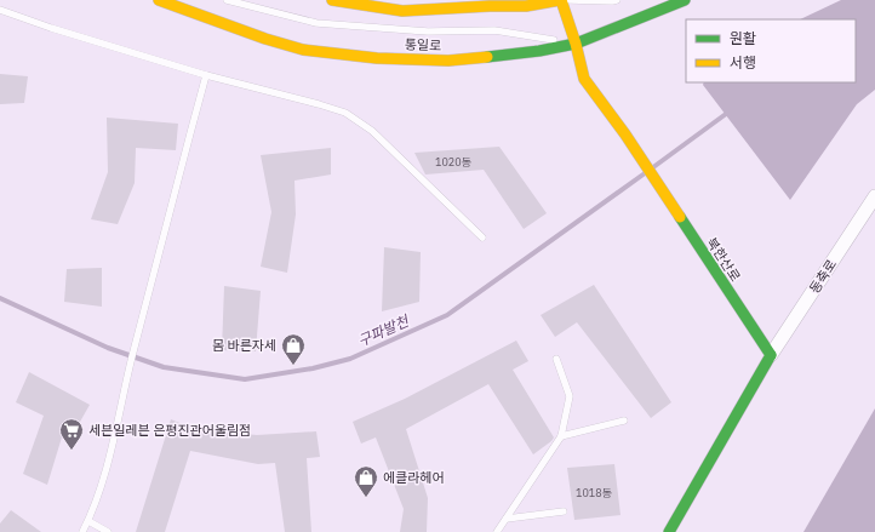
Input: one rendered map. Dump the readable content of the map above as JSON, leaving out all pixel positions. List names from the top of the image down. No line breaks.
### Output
{"streets":{"main road":["통일로","북한산로"],"street":["동축로"]},"crossings":[["통일로","북한산로"],["북한산로","동축로"]],"water":["구파발천"],"places":{"shop":["몸 바른자세","에클라헤어"],"supermarket":["세븐일레븐 은평진관어울림점"]},"house_numbers":["1020동","1018동"],"legend":["원활","서행"]}
